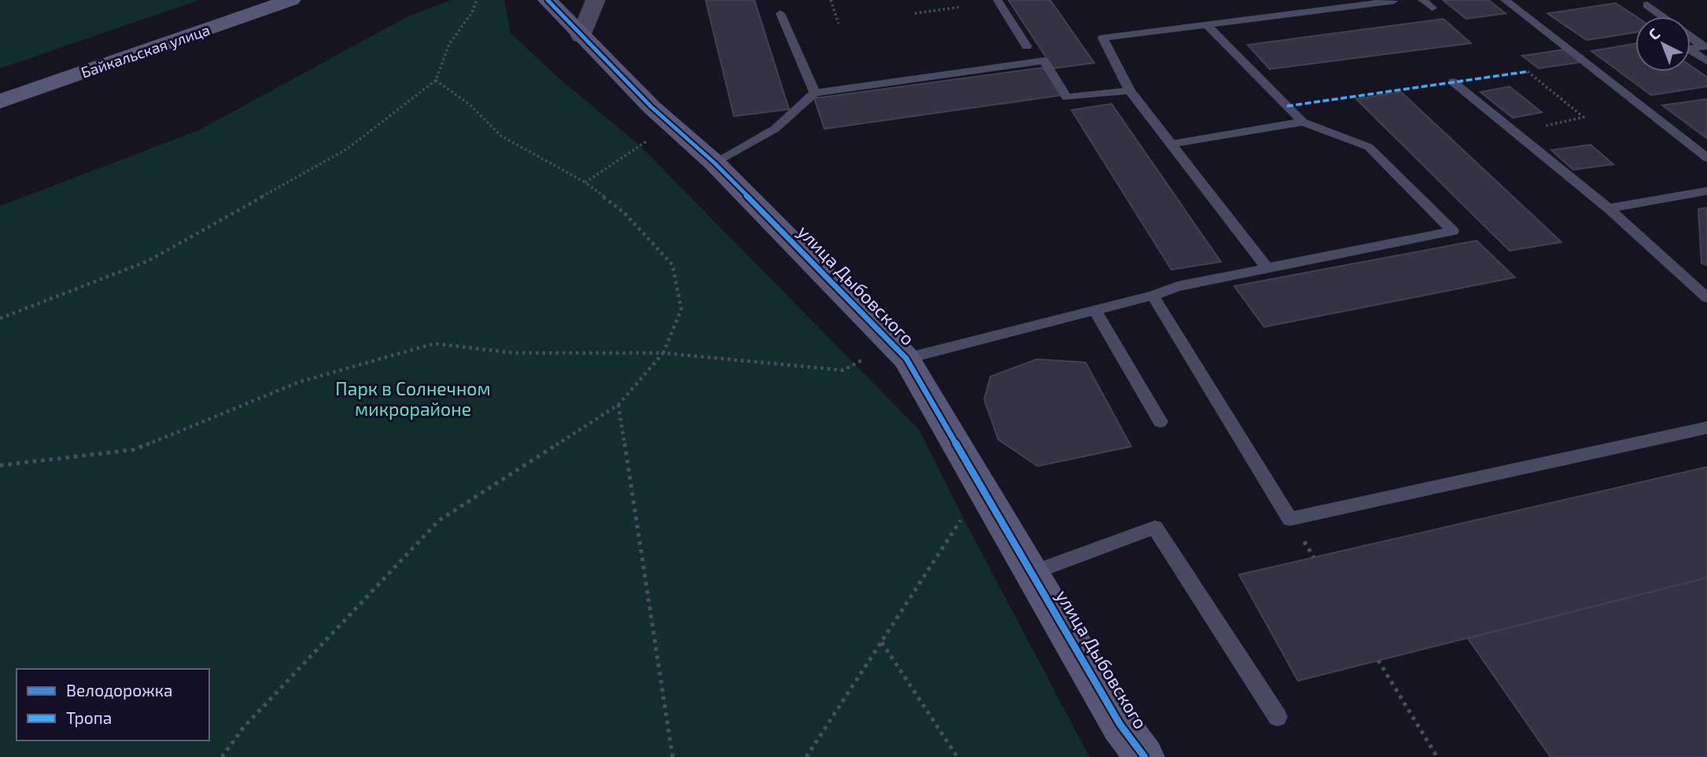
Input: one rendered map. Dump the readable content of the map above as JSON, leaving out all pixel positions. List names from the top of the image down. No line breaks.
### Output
{"streets":{"street":["Байкальская улица","улица Дыбовского"]},"parks":["Парк в Солнечном микрорайоне"],"legend":["Велодорожка","Тропа"],"north":"top left"}
